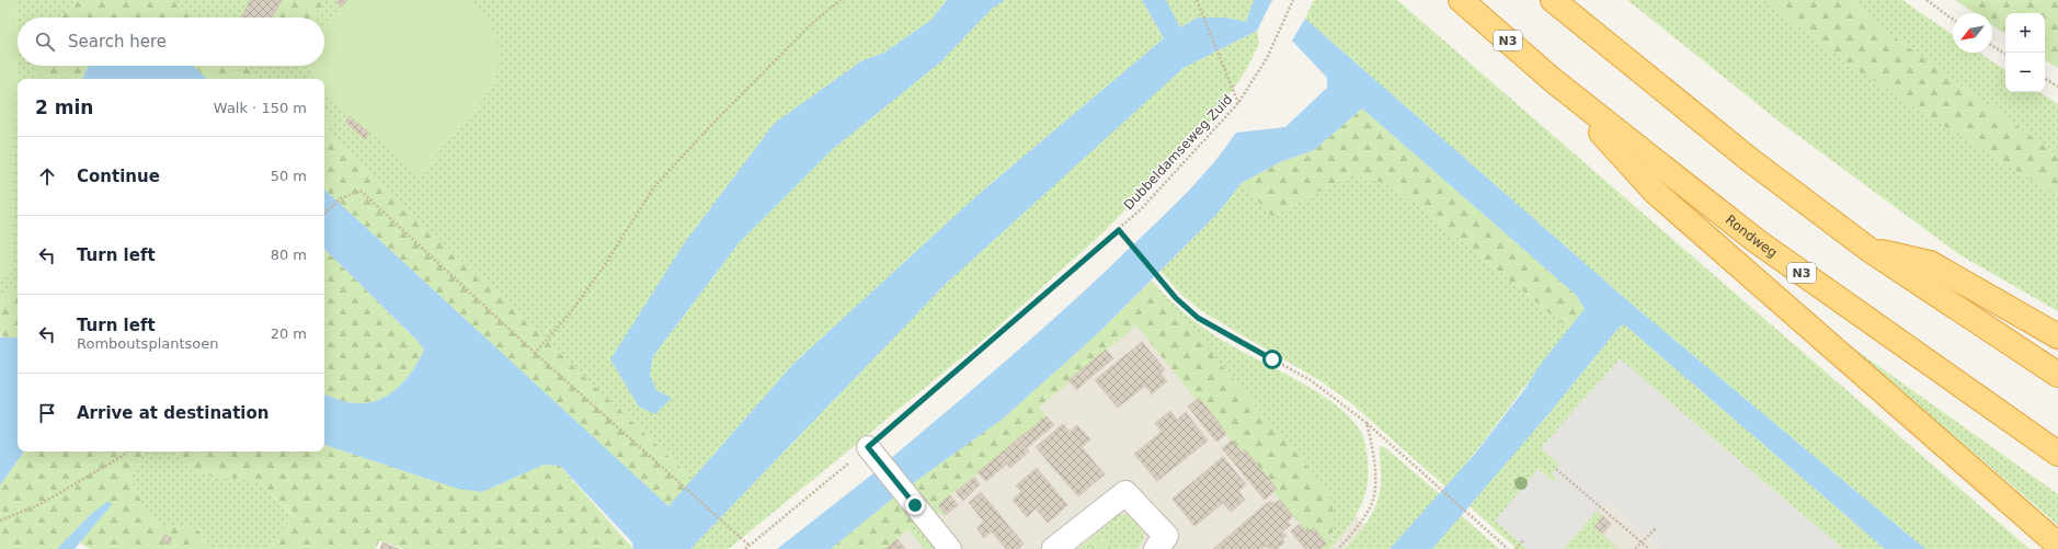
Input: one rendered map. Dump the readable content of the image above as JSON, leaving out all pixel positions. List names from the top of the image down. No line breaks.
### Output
{"streets":{"highway":["N3","Rondweg"],"path":["Dubbeldamseweg Zuid"]},"crossings":[["N3","Rondweg"]],"north":"bottom left","page":{"map_buttons":["+","−"],"search":"Search here","heading":["2 min","Walk · 150 m"],"list":[["Continue","50 m"],["Turn left","80 m"],["Turn left","Romboutsplantsoen","20 m"],"Arrive at destination"]}}
